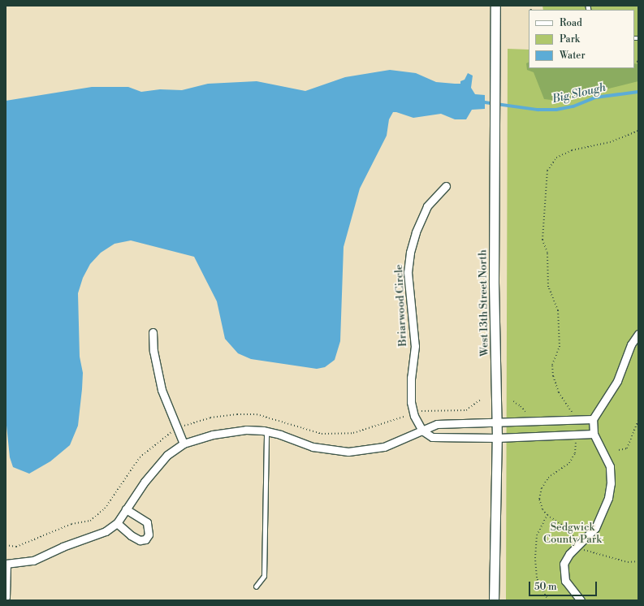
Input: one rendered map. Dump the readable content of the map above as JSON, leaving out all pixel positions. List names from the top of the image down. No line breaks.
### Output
{"streets":{"street":["West 13th Street North","Briarwood Circle"]},"water":["Big Slough"],"parks":["Sedgwick County Park"],"legend":["Road","Park","Water"],"scale_bar":"50 m"}
